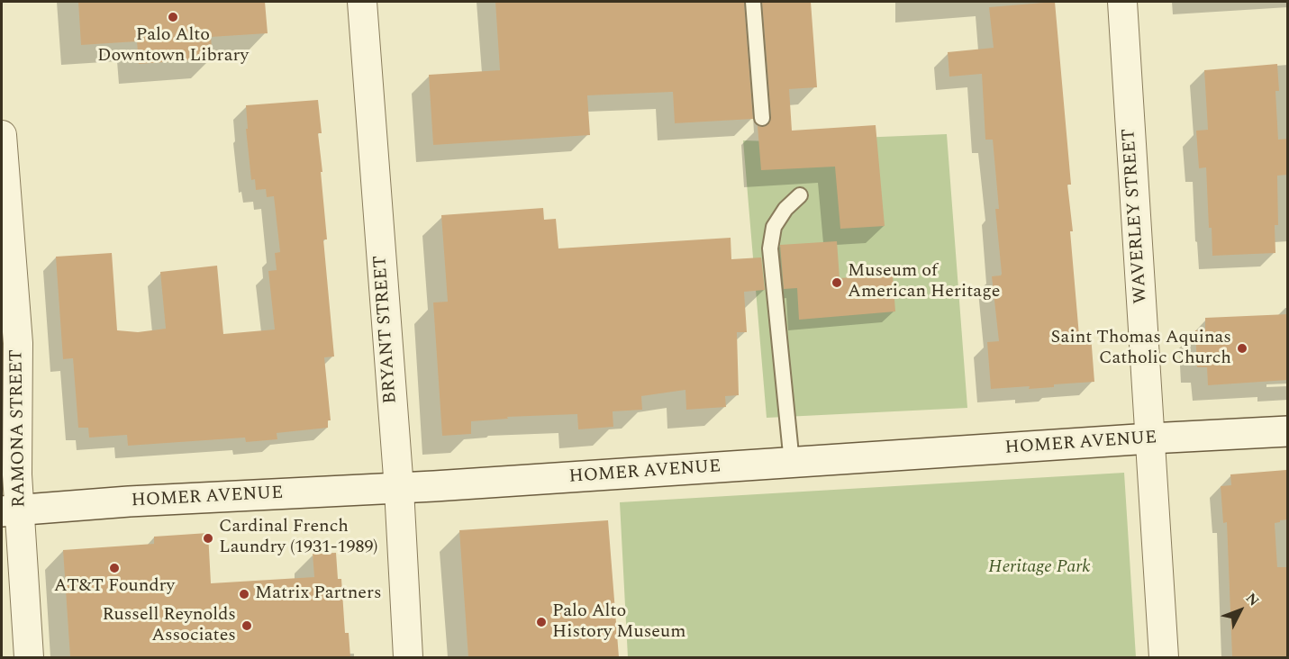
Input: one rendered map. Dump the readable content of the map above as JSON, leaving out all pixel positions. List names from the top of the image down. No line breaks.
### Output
{"streets":{"street":["WAVERLEY STREET","BRYANT STREET","RAMONA STREET","HOMER AVENUE"]},"crossings":[["WAVERLEY STREET","HOMER AVENUE"],["BRYANT STREET","HOMER AVENUE"],["RAMONA STREET","HOMER AVENUE"]],"parks":["Heritage Park"],"places":["Palo Alto Downtown Library","Museum of American Heritage","Saint Thomas Aquinas Catholic Church","Cardinal French Laundry (1931-1989)","AT&T Foundry","Matrix Partners","Palo Alto History Museum","Russell Reynolds Associates"],"north":"top right"}
